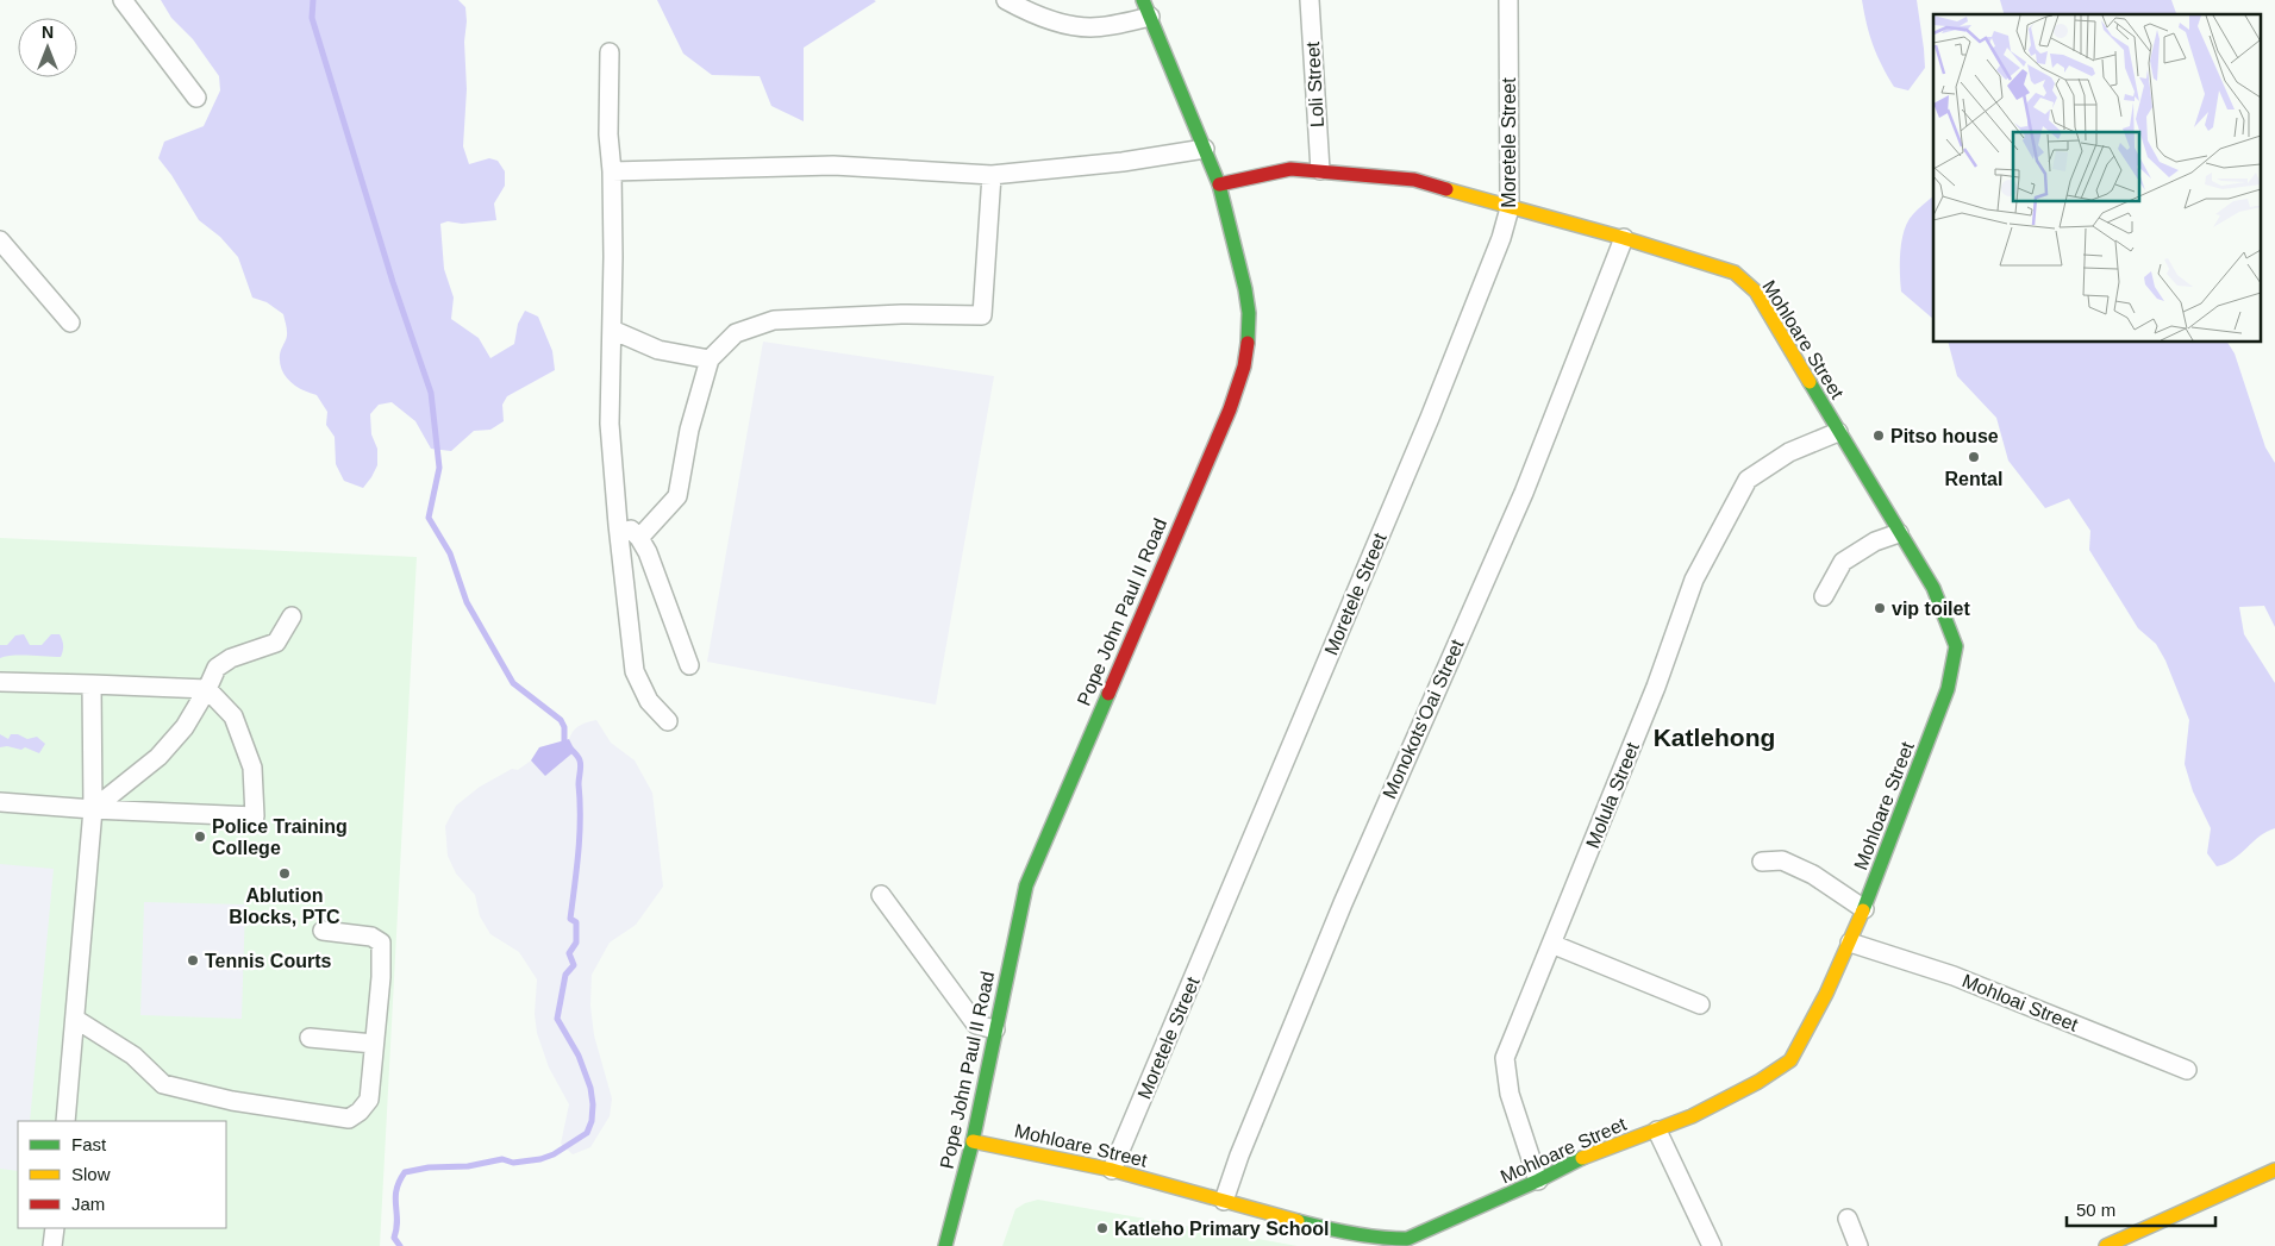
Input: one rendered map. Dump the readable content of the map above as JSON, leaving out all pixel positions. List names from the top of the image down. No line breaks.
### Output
{"streets":{"street":["Loli Street","Moretele Street","Mohloare Street","Pope John Paul II Road","Monokots'Oai Street","Molula Street","Mohloai Street"]},"crossings":[["Loli Street","Mohloare Street"],["Moretele Street","Mohloare Street"],["Mohloare Street","Pope John Paul II Road"],["Mohloare Street","Monokots'Oai Street"],["Mohloare Street","Molula Street"],["Mohloare Street","Mohloai Street"]],"districts":["Katlehong"],"places":["Pitso house","Rental","vip toilet","Police Training College","Ablution Blocks, PTC","Tennis Courts","Katleho Primary School"],"legend":["Fast","Slow","Jam"],"scale_bar":"50 m","north":"top"}
